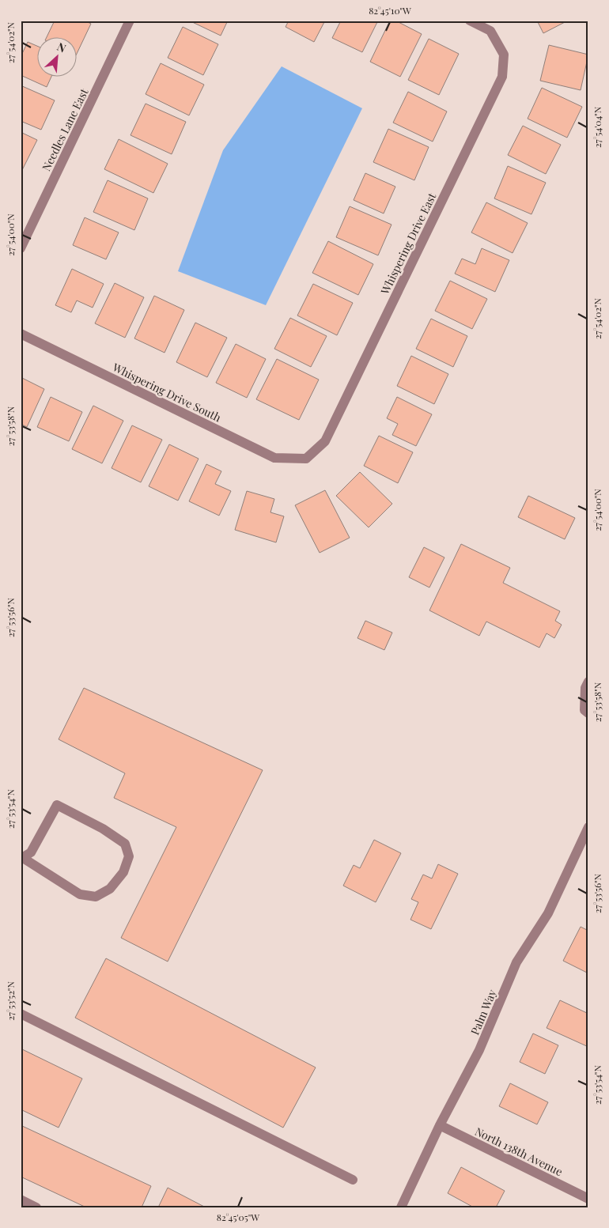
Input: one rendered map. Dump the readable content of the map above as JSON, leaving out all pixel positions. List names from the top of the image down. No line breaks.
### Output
{"streets":{"street":["Needles Lane East","Whispering Drive East","Whispering Drive South","Palm Way","North 138th Avenue"]},"crossings":[["Whispering Drive East","Whispering Drive South"],["Palm Way","North 138th Avenue"]],"north":"top right","coordinates":["82°45'10\"W","27°54'02\"N","27°54'04\"N","27°54'00\"N","27°53'58\"N","27°53'56\"N","27°53'54\"N","27°53'52\"N","82°45'05\"W"]}
